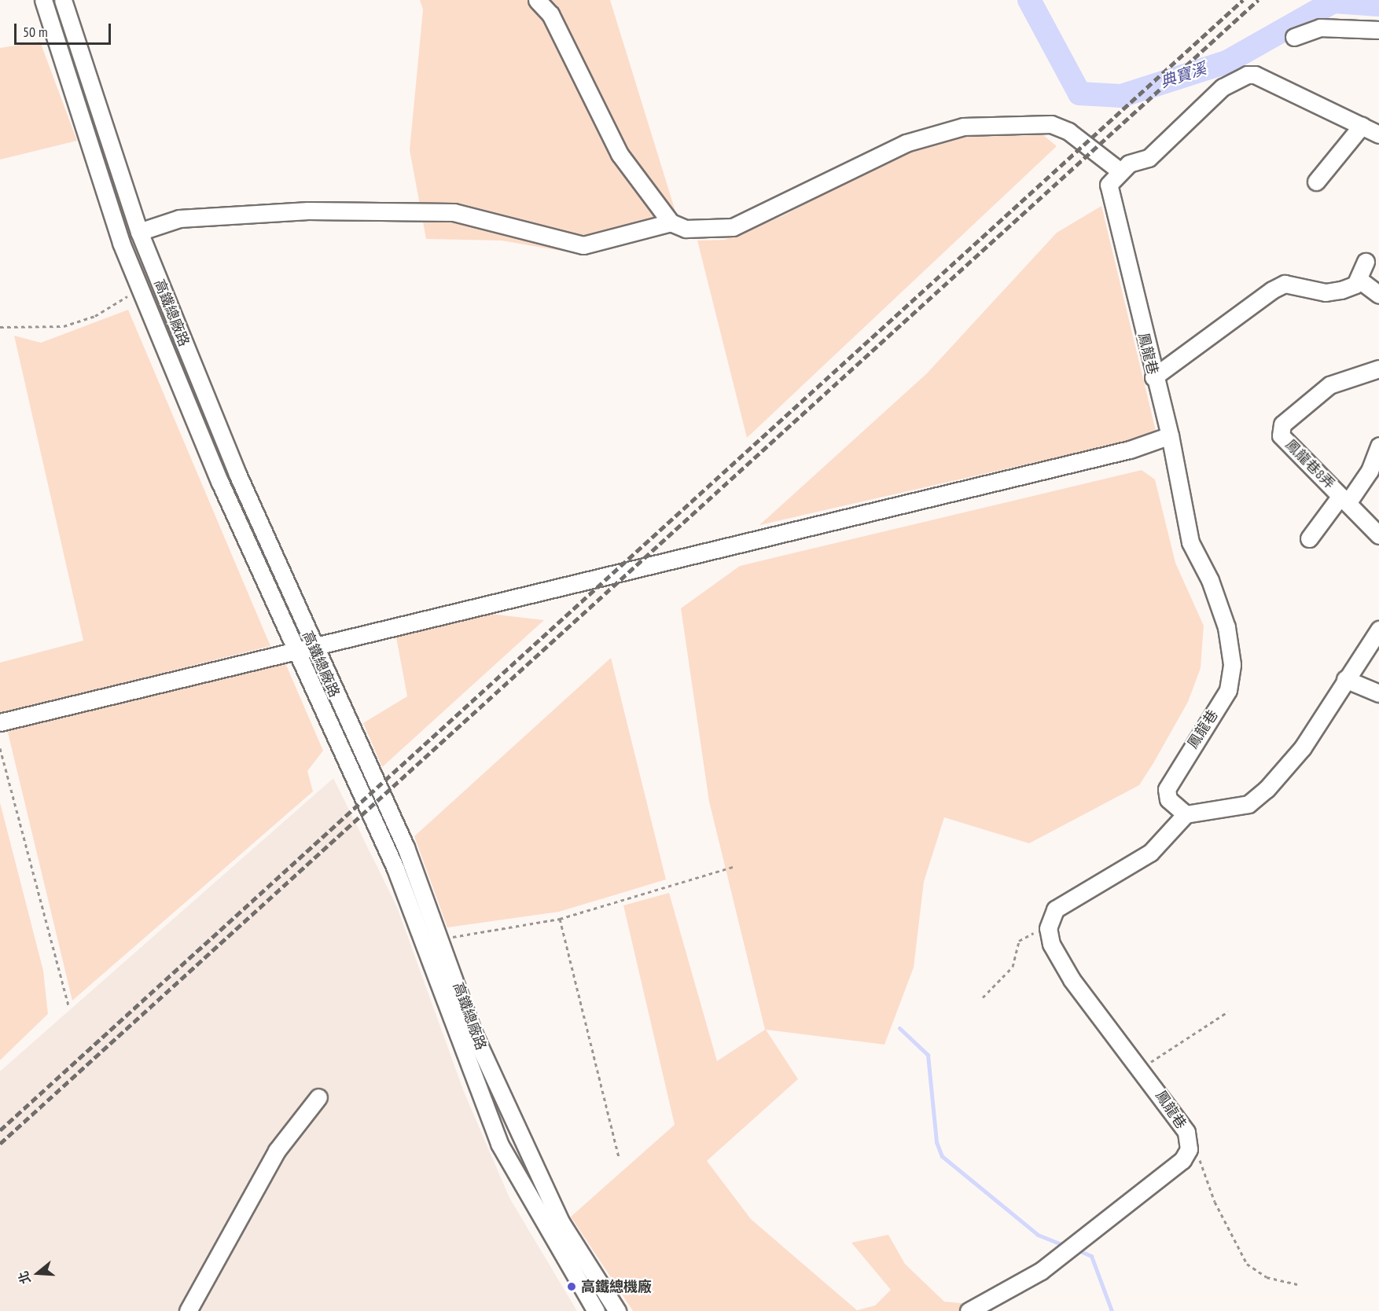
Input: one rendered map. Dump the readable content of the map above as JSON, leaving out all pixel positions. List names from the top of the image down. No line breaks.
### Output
{"streets":{"street":["高鐵總廠路","鳳龍巷","鳳龍巷8弄"]},"water":["典寶溪"],"places":["高鐵總機廠"],"scale_bar":"50 m","north":"left"}
